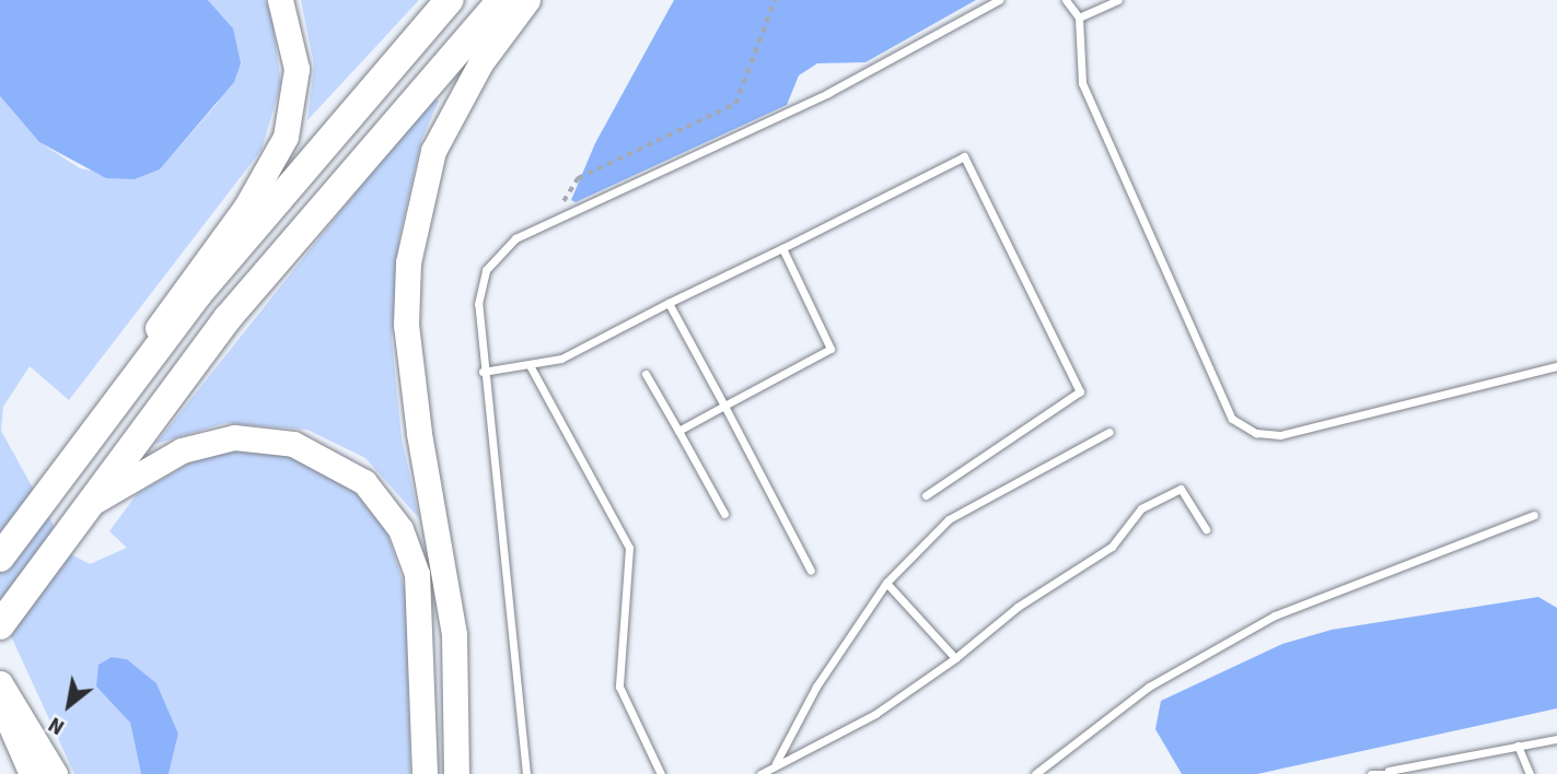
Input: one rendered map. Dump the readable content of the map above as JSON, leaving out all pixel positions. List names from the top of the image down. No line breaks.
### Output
{"north":"bottom left"}
